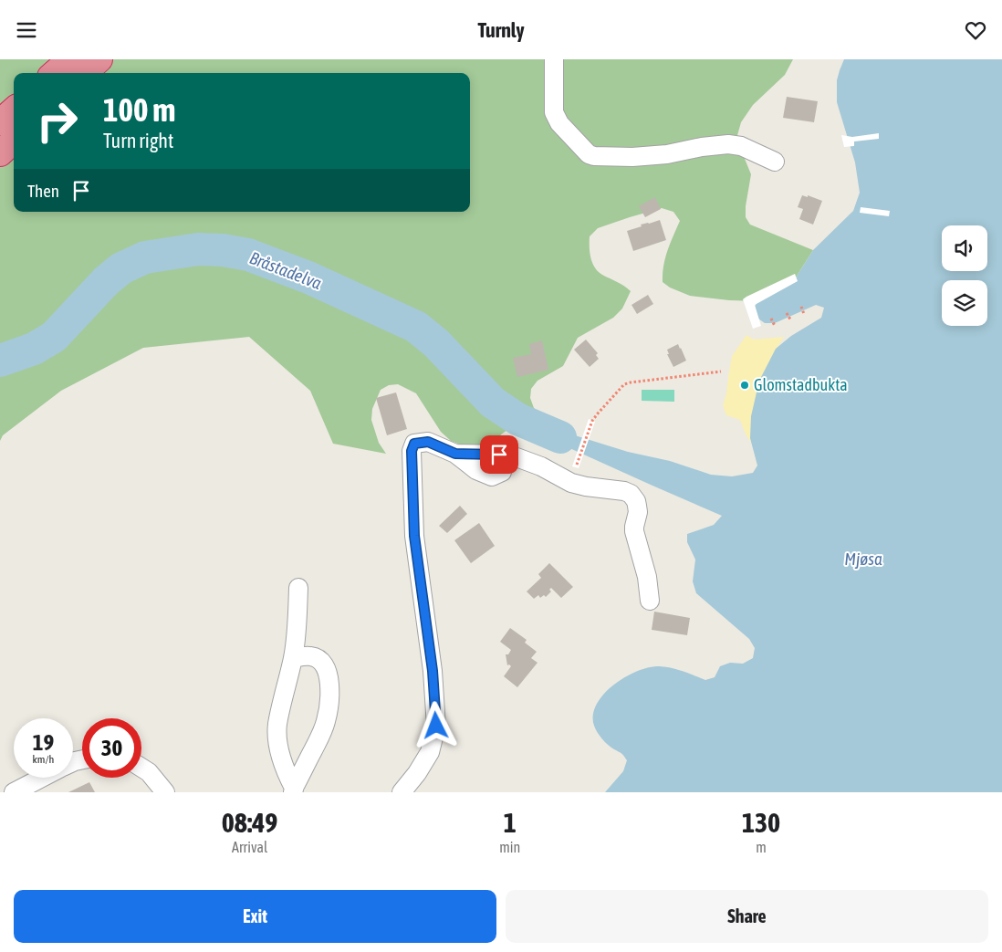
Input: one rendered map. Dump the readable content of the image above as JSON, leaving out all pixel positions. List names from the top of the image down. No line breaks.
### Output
{"water":["Bråstadelva","Mjøsa"],"places":["Glomstadbukta"],"page":{"header":"Turnly","turn":["100 m","Turn right"],"then":"Then","speed":"19 km/h","limit":"30","eta":["08:49","Arrival","1","min","130","m"],"buttons":["Exit","Share"]}}
